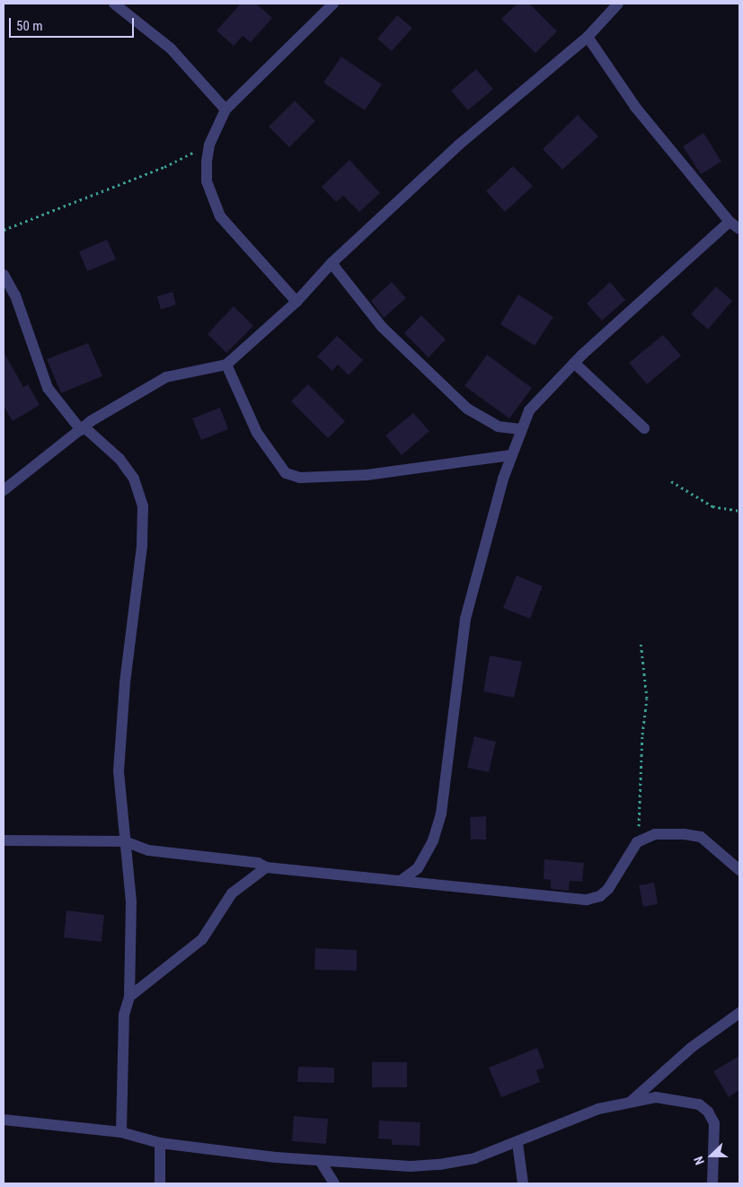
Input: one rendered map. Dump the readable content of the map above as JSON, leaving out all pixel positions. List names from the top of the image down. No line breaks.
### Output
{"scale_bar":"50 m","north":"left"}
